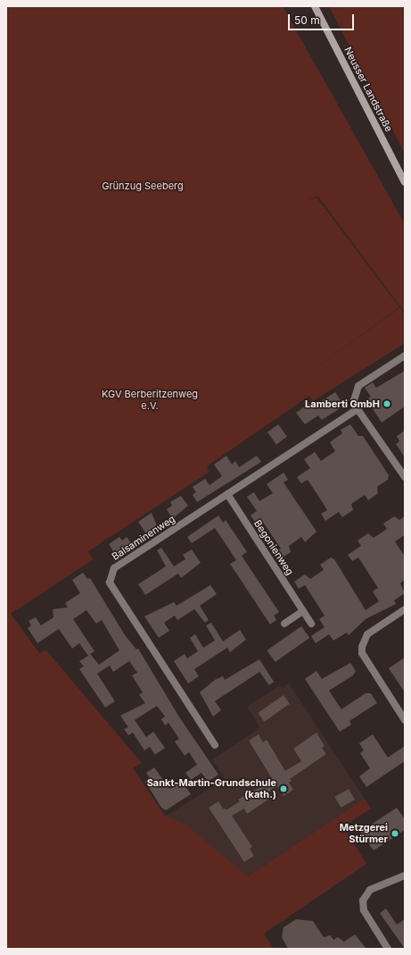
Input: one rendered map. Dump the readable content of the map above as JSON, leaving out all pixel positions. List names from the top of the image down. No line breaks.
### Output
{"streets":{"main road":["Neusser Landstraße"],"street":["Balsaminenweg","Begonienweg"]},"crossings":[["Balsaminenweg","Begonienweg"]],"parks":["Grünzug Seeberg","KGV Berberitzenweg e.V."],"places":["Lamberti GmbH","Sankt-Martin-Grundschule (kath.)","Metzgerei Stürmer"],"scale_bar":"50 m"}
